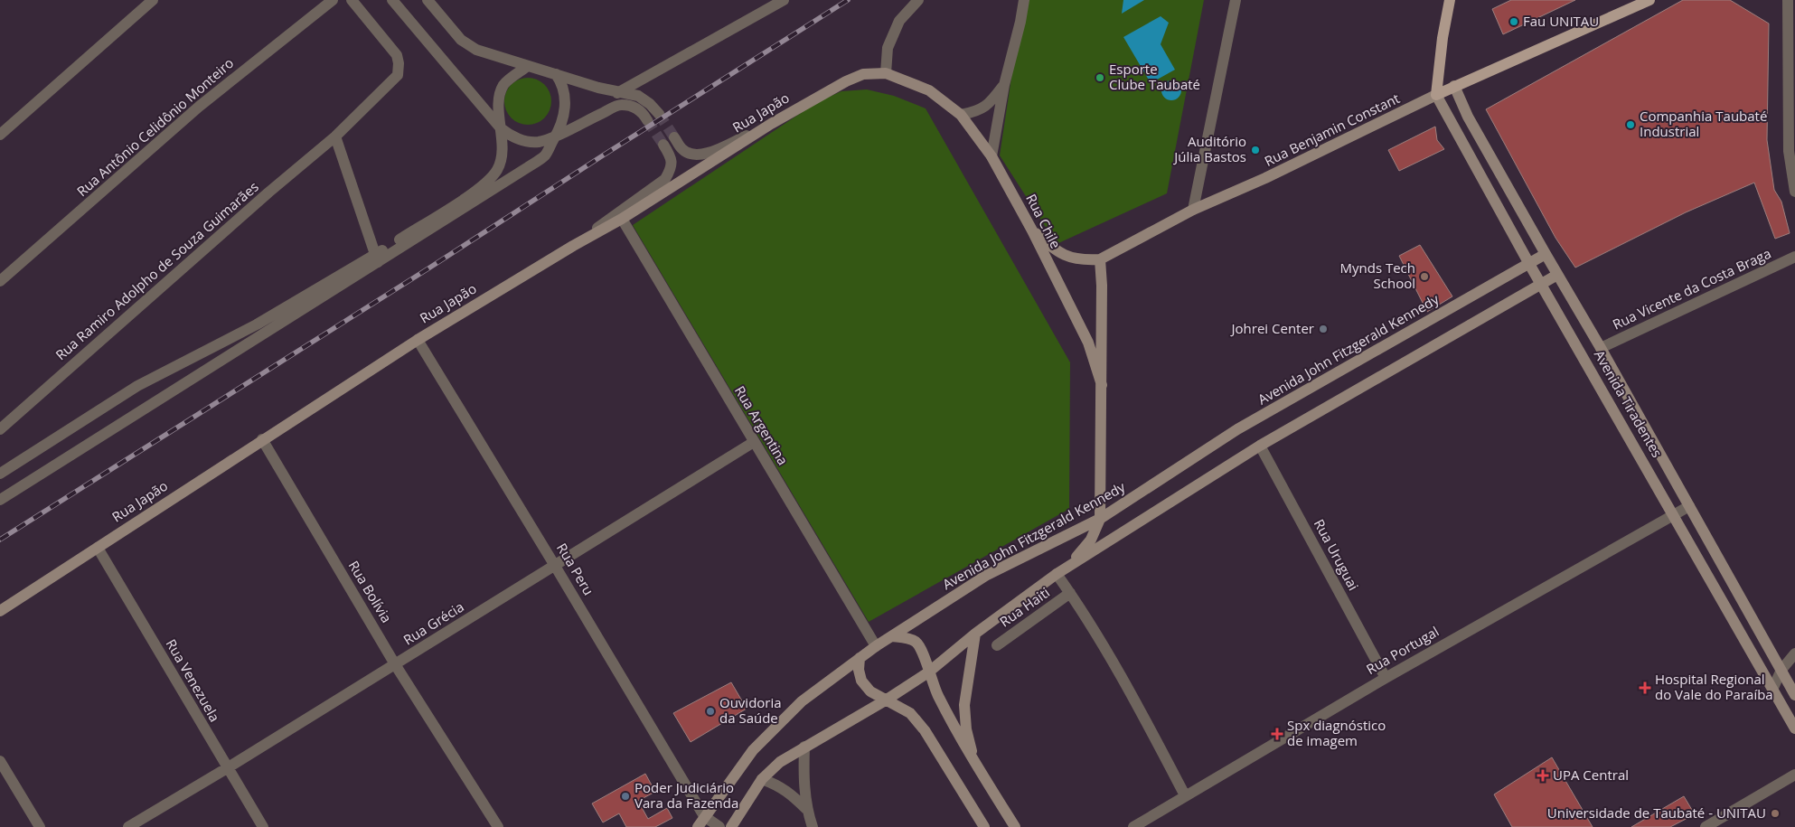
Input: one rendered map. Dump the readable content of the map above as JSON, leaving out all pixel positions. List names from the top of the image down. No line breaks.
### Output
{"streets":{"main road":["Rua Japão","Rua Benjamin Constant","Rua Chile","Avenida John Fitzgerald Kennedy","Avenida Tiradentes"],"street":["Rua Antônio Celidônio Monteiro","Rua Ramiro Adolpho de Souza Guimarães","Rua Vicente da Costa Braga","Rua Argentina","Rua Uruguai","Rua Peru","Rua Bolívia","Rua Haiti","Rua Grécia","Rua Portugal","Rua Venezuela"]},"crossings":[["Rua Japão","Rua Chile"],["Rua Japão","Rua Argentina"],["Rua Japão","Rua Peru"],["Rua Japão","Rua Bolívia"],["Rua Japão","Rua Venezuela"],["Rua Benjamin Constant","Rua Chile"],["Rua Benjamin Constant","Avenida Tiradentes"],["Rua Chile","Avenida John Fitzgerald Kennedy"],["Rua Vicente da Costa Braga","Avenida Tiradentes"],["Avenida John Fitzgerald Kennedy","Avenida Tiradentes"],["Avenida John Fitzgerald Kennedy","Rua Argentina"],["Avenida John Fitzgerald Kennedy","Rua Peru"],["Avenida Tiradentes","Rua Portugal"],["Rua Argentina","Rua Grécia"],["Rua Uruguai","Rua Portugal"],["Rua Peru","Rua Grécia"],["Rua Bolívia","Rua Grécia"],["Rua Grécia","Rua Venezuela"]],"places":{"other":["Fau UNITAU","Esporte Clube Taubaté","Companhia Taubaté Industrial","Auditório Júlia Bastos","Mynds Tech School","Johrei Center","Ouvidoria da Saúde","Poder Judiciário Vara da Fazenda","Universidade de Taubaté - UNITAU"],"health":["Hospital Regional do Vale do Paraíba","Spx diagnóstico de imagem","UPA Central"]}}
